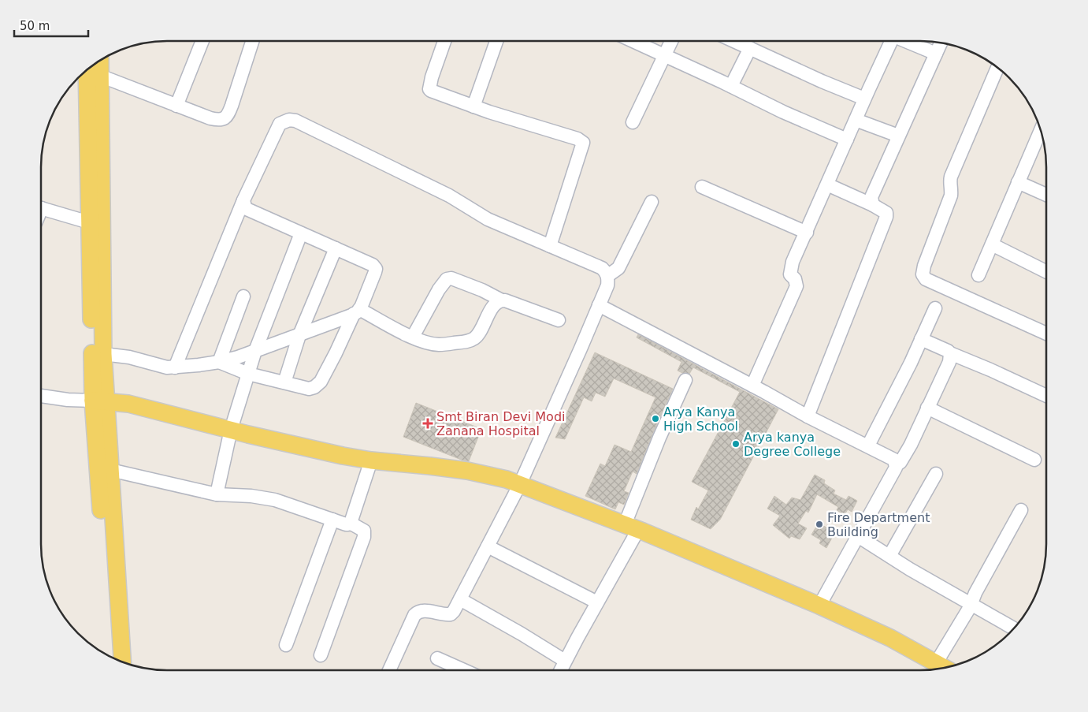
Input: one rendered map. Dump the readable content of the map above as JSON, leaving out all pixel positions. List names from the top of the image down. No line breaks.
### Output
{"places":{"other":["Arya Kanya High School","Arya kanya Degree College","Fire Department Building"],"health":["Smt Biran Devi Modi Zanana Hospital"]},"scale_bar":"50 m"}
